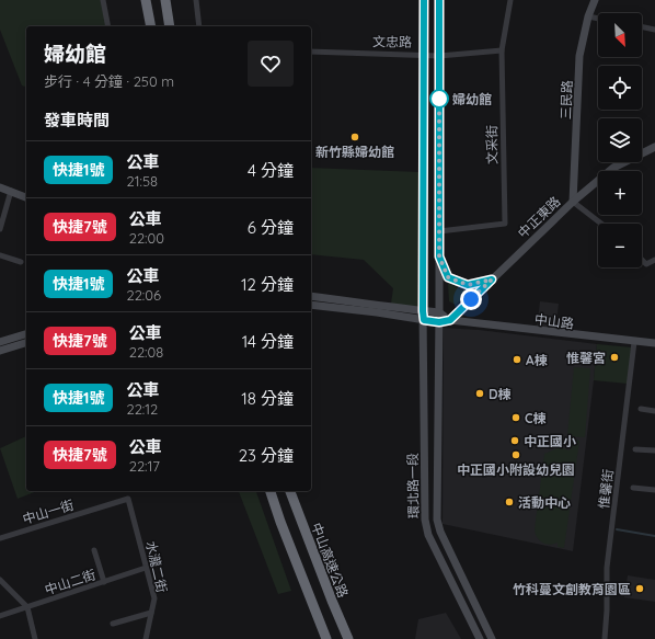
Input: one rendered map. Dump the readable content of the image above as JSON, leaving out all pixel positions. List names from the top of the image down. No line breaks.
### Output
{"streets":{"highway":["中山高速公路"],"street":["文忠路","三民路","文采街","中正東路","中山路","環北路一段","惟馨街","中山一街","水瀧二街","中山二街"]},"crossings":[["文忠路","文采街"],["文忠路","環北路一段"],["三民路","中正東路"],["文采街","環北路一段"],["中正東路","中山路"],["中山路","環北路一段"],["中山路","惟馨街"],["中山一街","水瀧二街"],["水瀧二街","中山二街"]],"places":["婦幼館","新竹縣婦幼館","惟馨宮","A棟","D棟","C棟","中正國小","中正國小附設幼兒園","活動中心","竹科蔓文創教育園區"],"lines":["bus line 快捷1號"],"north":"bottom right","page":{"map_buttons":["+","−"],"heading":[["婦幼館","步行 · 4 分鐘 · 250 m"],"發車時間"],"list":[{"mark":"快捷1號","name":"公車","note":"21:58","value":"4 分鐘"},{"mark":"快捷7號","name":"公車","note":"22:00","value":"6 分鐘"},{"mark":"快捷1號","name":"公車","note":"22:06","value":"12 分鐘"},{"mark":"快捷7號","name":"公車","note":"22:08","value":"14 分鐘"},{"mark":"快捷1號","name":"公車","note":"22:12","value":"18 分鐘"},{"mark":"快捷7號","name":"公車","note":"22:17","value":"23 分鐘"}]}}
